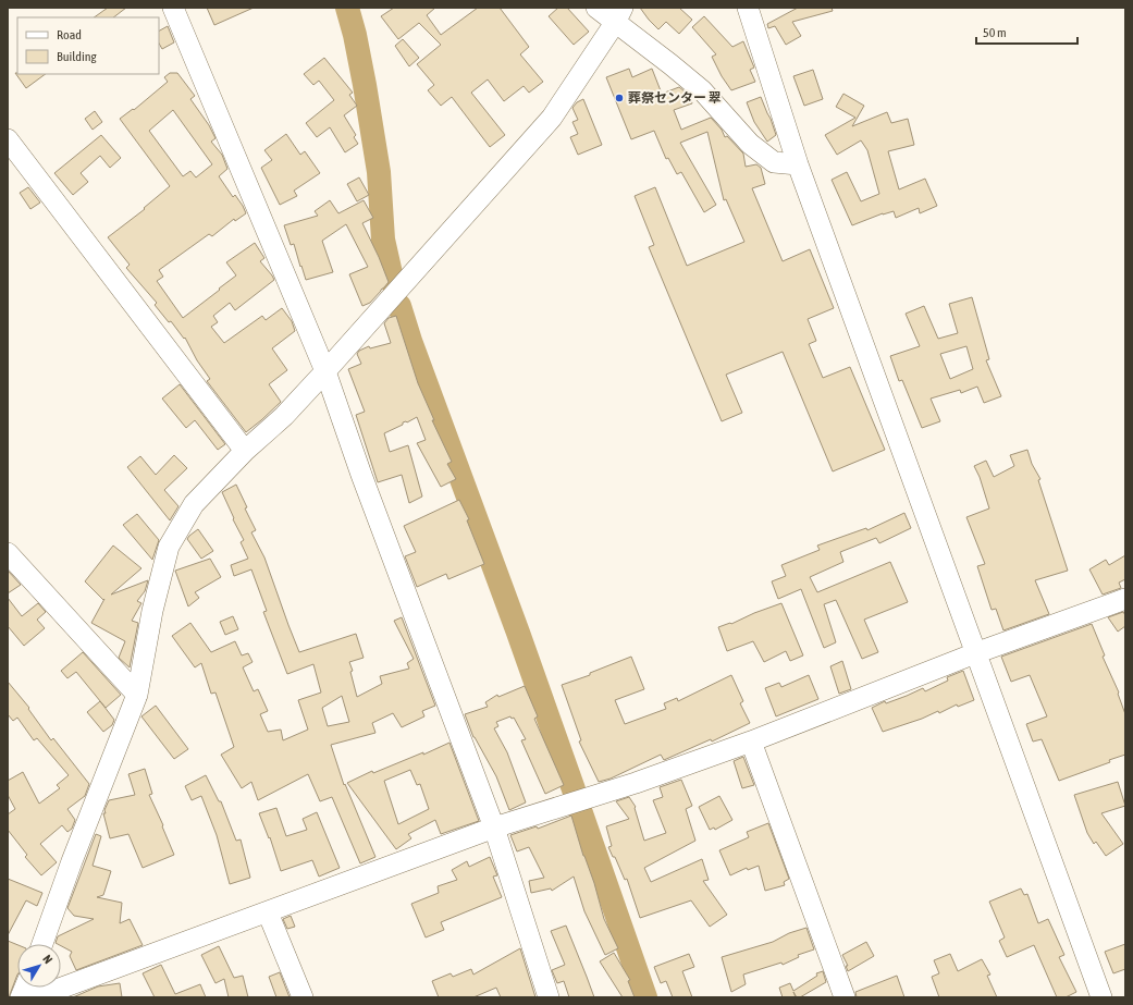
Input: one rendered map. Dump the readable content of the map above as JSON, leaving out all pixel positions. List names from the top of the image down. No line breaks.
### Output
{"places":["葬祭センター 翠"],"legend":["Road","Building"],"scale_bar":"50 m","north":"top right"}
